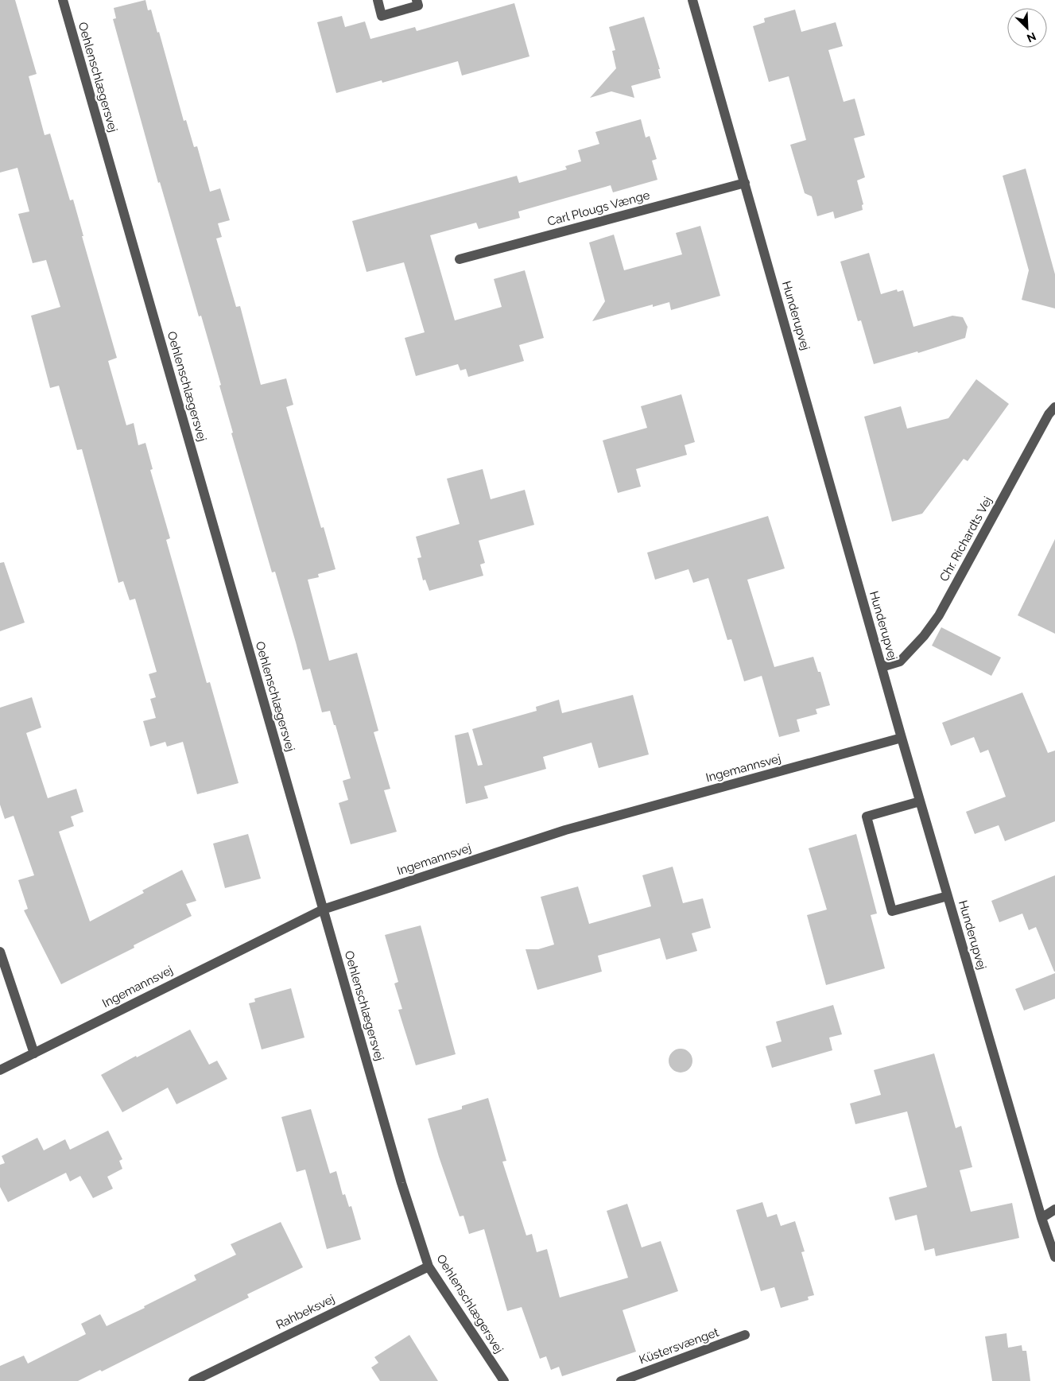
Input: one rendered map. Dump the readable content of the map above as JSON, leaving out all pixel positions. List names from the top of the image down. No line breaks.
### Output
{"streets":{"street":["Oehlenschlægersvej","Carl Plougs Vænge","Hunderupvej","Chr. Richardts Vej","Ingemannsvej","Rahbeksvej","Küstersvænget"]},"crossings":[["Oehlenschlægersvej","Ingemannsvej"],["Oehlenschlægersvej","Rahbeksvej"],["Carl Plougs Vænge","Hunderupvej"],["Hunderupvej","Chr. Richardts Vej"],["Hunderupvej","Ingemannsvej"]],"north":"bottom right"}
